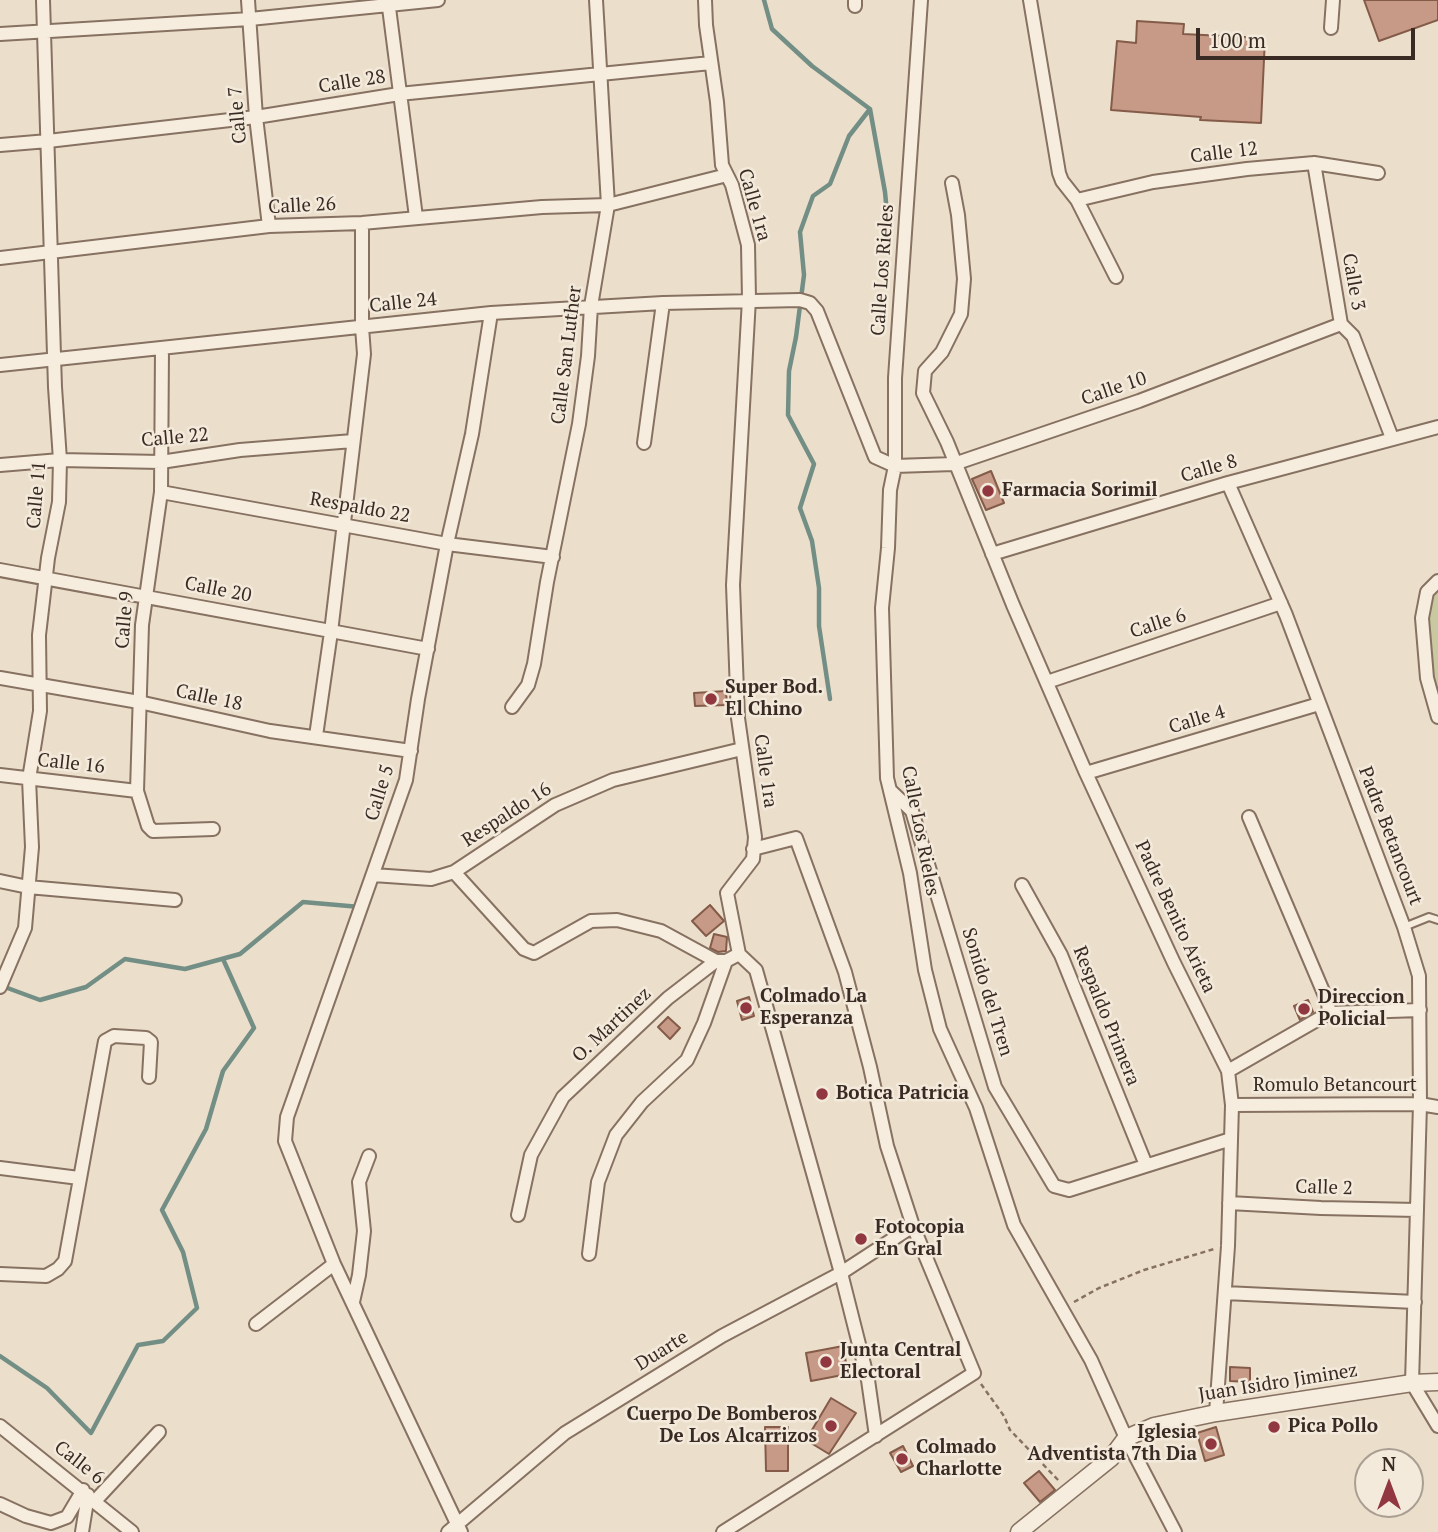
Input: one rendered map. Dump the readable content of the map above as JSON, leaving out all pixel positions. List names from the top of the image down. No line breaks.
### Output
{"streets":{"street":["Calle 28","Calle 7","Calle 12","Calle 1ra","Calle 26","Calle Los Rieles","Calle 3","Calle 24","Calle San Luther","Calle 10","Calle 22","Calle 8","Calle 11","Respaldo 22","Calle 20","Calle 9","Calle 6","Calle 18","Calle 4","Calle 16","Calle 5","Respaldo 16","Padre Betancourt","Padre Benito Arieta","Sonido del Tren","Respaldo Primera","O. Martinez","Romulo Betancourt","Calle 2","Duarte","Juan Isidro Jiminez"]},"crossings":[["Calle 28","Calle 7"],["Calle 28","Calle 1ra"],["Calle 28","Calle San Luther"],["Calle 28","Calle 11"],["Calle 7","Calle 26"],["Calle 12","Calle 3"],["Calle 1ra","Calle 26"],["Calle 1ra","Calle 24"],["Calle 1ra","Respaldo 16"],["Calle 26","Calle San Luther"],["Calle 26","Calle 11"],["Calle Los Rieles","Calle 24"],["Calle Los Rieles","Calle 10"],["Calle Los Rieles","Sonido del Tren"],["Calle Los Rieles","Juan Isidro Jiminez"],["Calle 3","Calle 10"],["Calle 3","Calle 8"],["Calle 24","Calle San Luther"],["Calle 24","Calle 10"],["Calle 24","Calle 11"],["Calle 24","Calle 9"],["Calle 24","Calle 5"],["Calle San Luther","Respaldo 22"],["Calle 10","Padre Benito Arieta"],["Calle 22","Calle 11"],["Calle 22","Calle 9"],["Calle 8","Padre Betancourt"],["Calle 8","Padre Benito Arieta"],["Calle 11","Calle 20"],["Calle 11","Calle 18"],["Calle 11","Calle 16"],["Respaldo 22","Calle 9"],["Respaldo 22","Calle 5"],["Calle 20","Calle 9"],["Calle 20","Calle 5"],["Calle 9","Calle 18"],["Calle 9","Calle 16"],["Calle 6","Padre Betancourt"],["Calle 6","Padre Benito Arieta"],["Calle 18","Calle 5"],["Calle 4","Padre Betancourt"],["Calle 4","Padre Benito Arieta"],["Calle 5","Respaldo 16"],["Calle 5","Duarte"],["Padre Betancourt","Romulo Betancourt"],["Padre Betancourt","Calle 2"],["Padre Betancourt","Juan Isidro Jiminez"],["Padre Benito Arieta","Romulo Betancourt"],["Padre Benito Arieta","Calle 2"],["Padre Benito Arieta","Juan Isidro Jiminez"],["Sonido del Tren","Respaldo Primera"]],"places":["Farmacia Sorimil","Super Bod. El Chino","Colmado La Esperanza","Direccion Policial","Botica Patricia","Fotocopia En Gral","Junta Central Electoral","Cuerpo De Bomberos De Los Alcarrizos","Pica Pollo","Iglesia Adventista 7th Dia","Colmado Charlotte"],"scale_bar":"100 m","north":"top"}
